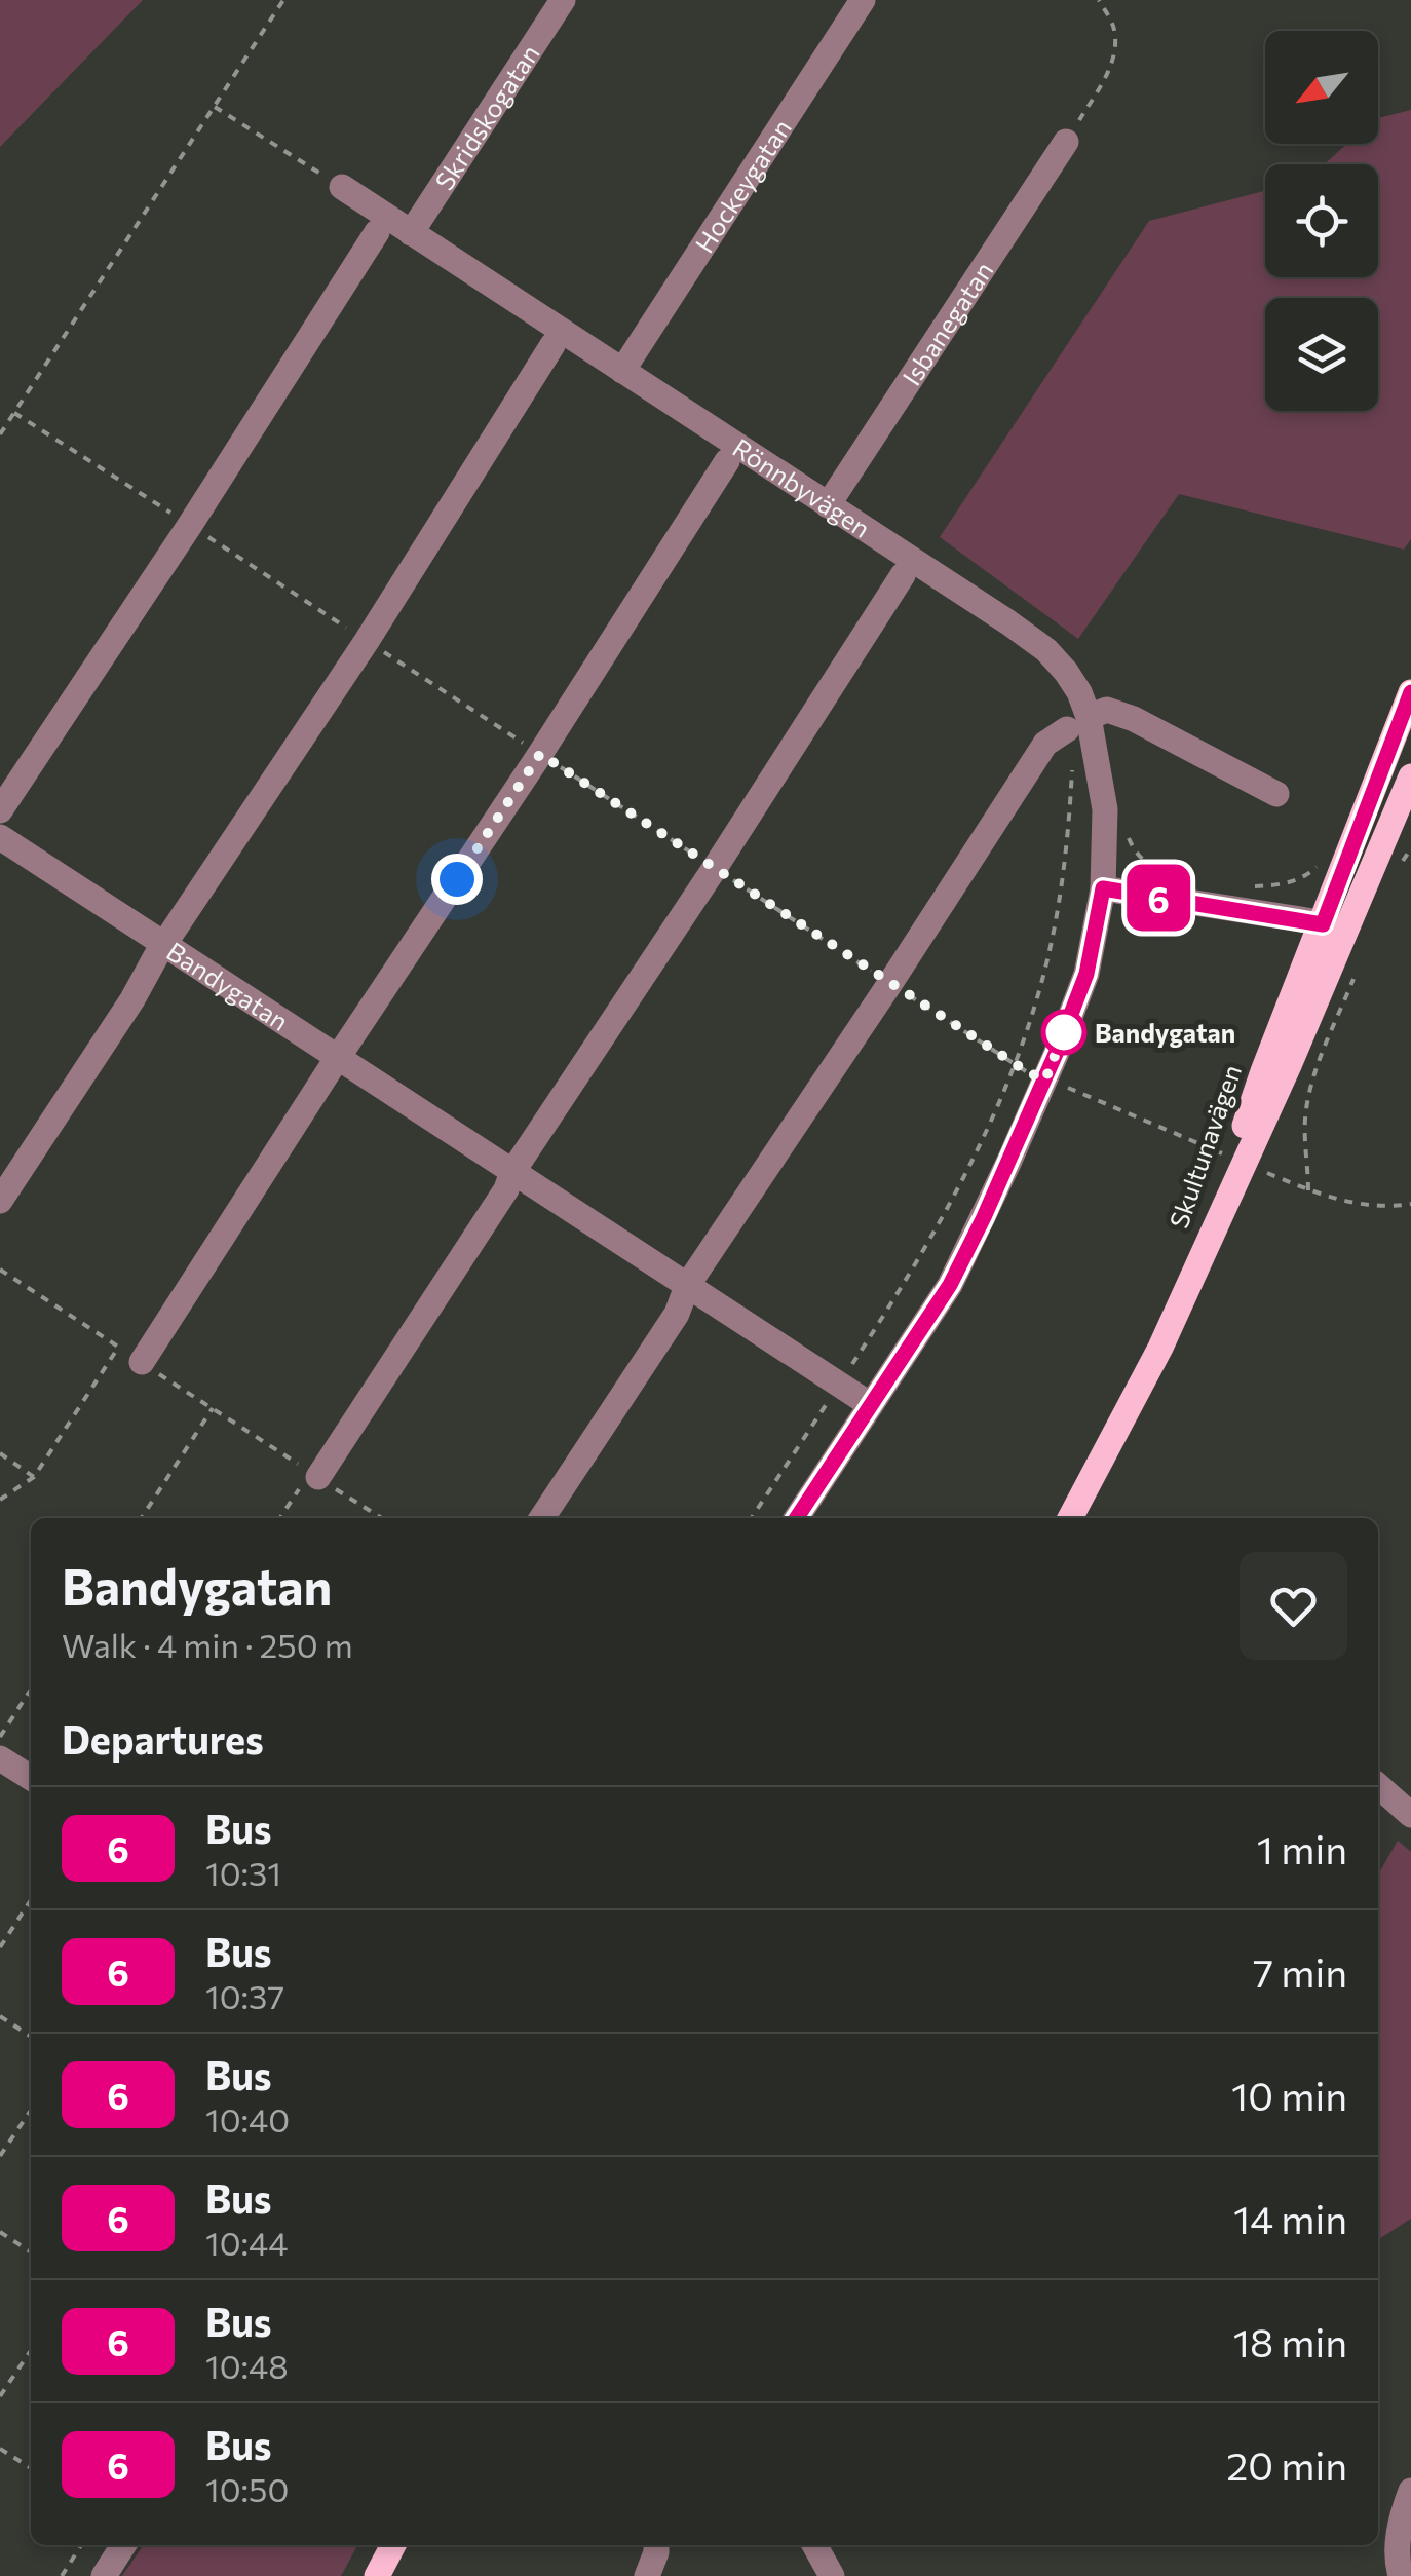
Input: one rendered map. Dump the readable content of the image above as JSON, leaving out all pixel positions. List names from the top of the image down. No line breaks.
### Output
{"streets":{"main road":["Skultunavägen"],"street":["Skridskogatan","Hockeygatan","Isbanegatan","Rönnbyvägen","Bandygatan"]},"crossings":[["Skridskogatan","Rönnbyvägen"],["Hockeygatan","Rönnbyvägen"],["Isbanegatan","Rönnbyvägen"],["Rönnbyvägen","Bandygatan"]],"places":["Bandygatan"],"lines":["bus line 6"],"north":"bottom left","page":{"on_map":"6","heading":[["Bandygatan","Walk · 4 min · 250 m"],"Departures"],"list":[{"mark":"6","name":"Bus","note":"10:31","value":"1 min"},{"mark":"6","name":"Bus","note":"10:37","value":"7 min"},{"mark":"6","name":"Bus","note":"10:40","value":"10 min"},{"mark":"6","name":"Bus","note":"10:44","value":"14 min"},{"mark":"6","name":"Bus","note":"10:48","value":"18 min"},{"mark":"6","name":"Bus","note":"10:50","value":"20 min"}]}}
